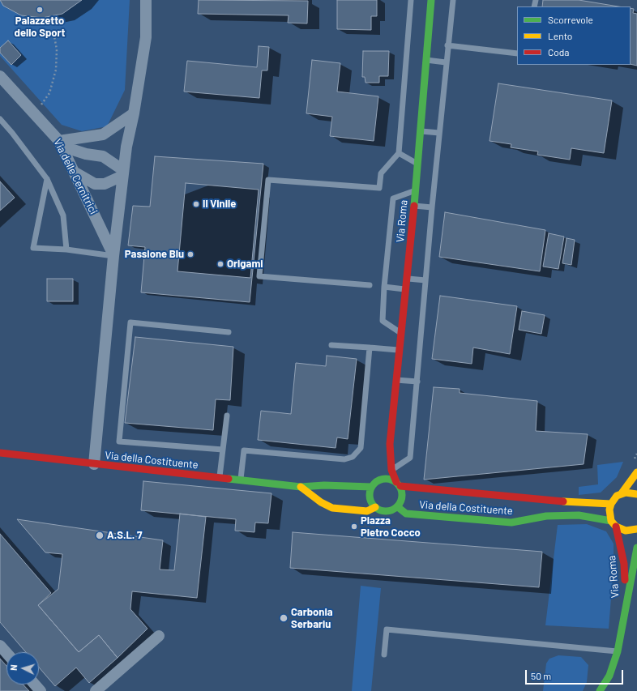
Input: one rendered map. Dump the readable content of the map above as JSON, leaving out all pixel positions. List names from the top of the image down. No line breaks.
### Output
{"streets":{"main road":["Via Roma","Via della Costituente"],"street":["Via delle Cernitrici"]},"crossings":[["Via Roma","Via della Costituente"]],"places":["Palazzetto dello Sport","Il Vinile","Passione Blu","Origami","Piazza Pietro Cocco","A.S.L. 7","Carbonia Serbariu"],"legend":["Scorrevole","Lento","Coda"],"scale_bar":"50 m","north":"left"}
